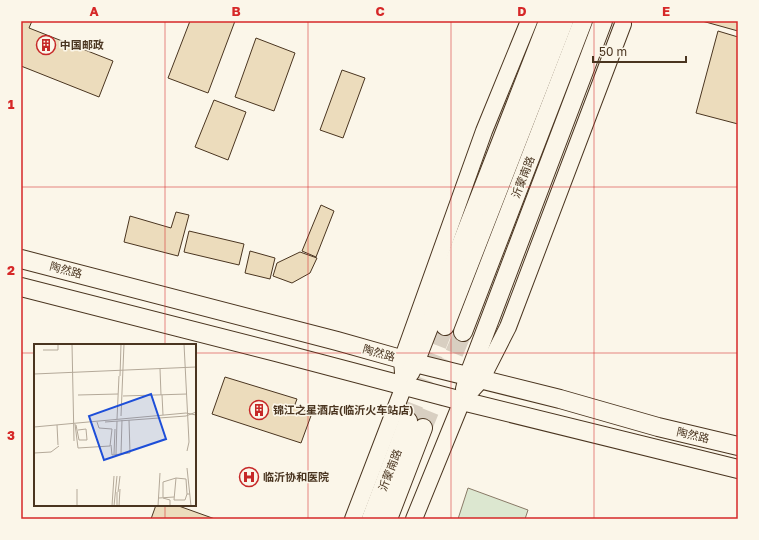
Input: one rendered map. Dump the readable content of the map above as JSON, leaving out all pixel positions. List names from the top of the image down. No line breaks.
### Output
{"streets":{"main road":["沂蒙南路","陶然路"]},"places":{"building":["中国邮政","锦江之星酒店(临沂火车站店)"],"hospital":["临沂协和医院"]},"scale_bar":"50 m","grid":{"columns":["A","B","C","D","E"],"rows":["1","2","3"]}}
